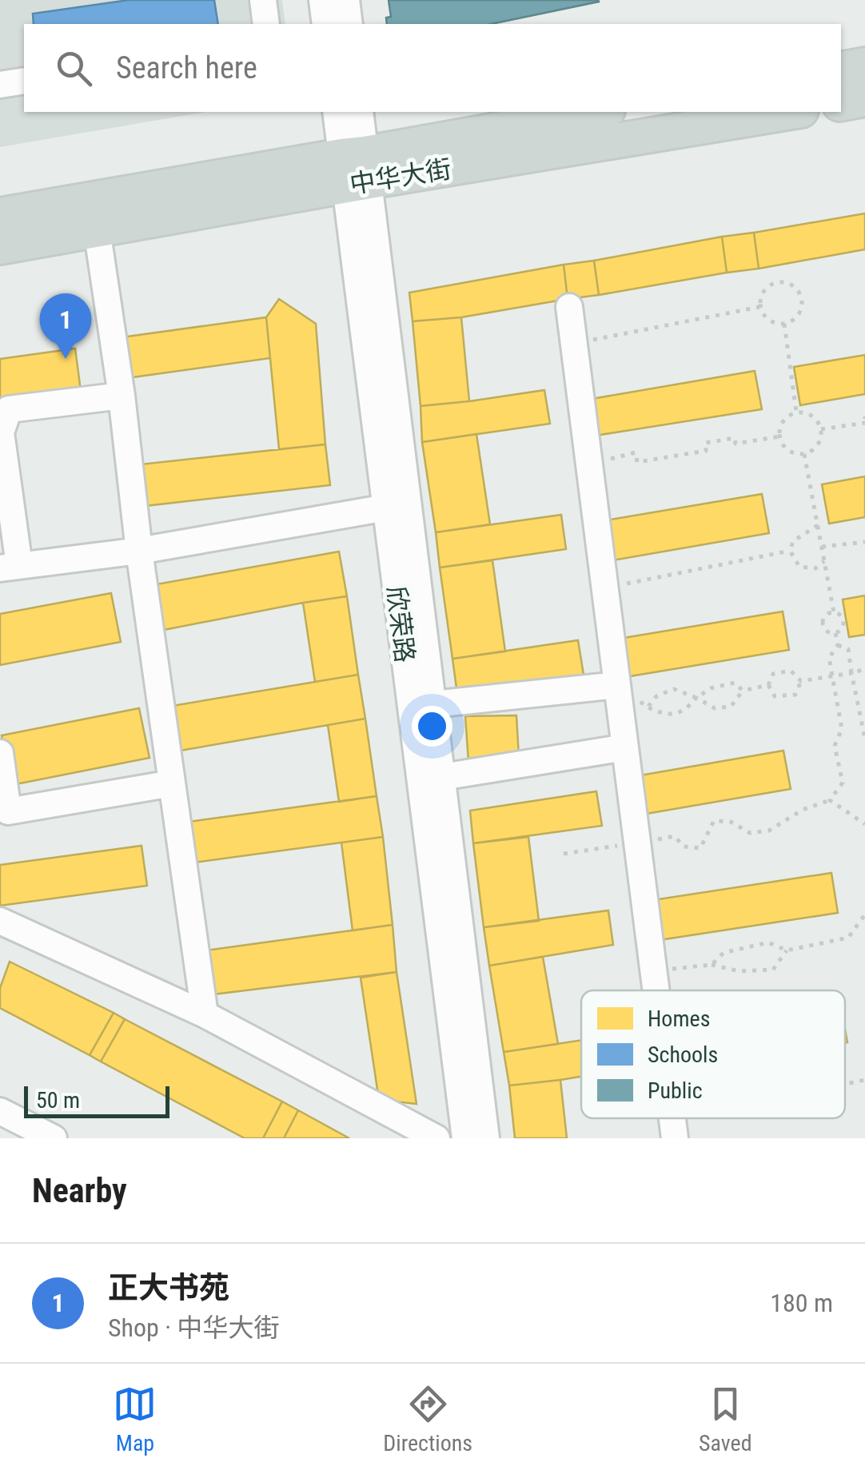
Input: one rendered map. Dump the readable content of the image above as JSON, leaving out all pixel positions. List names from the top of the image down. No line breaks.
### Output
{"streets":{"main road":["中华大街"],"street":["欣荣路"]},"crossings":[["中华大街","欣荣路"]],"legend":["Homes","Schools","Public"],"scale_bar":"50 m","page":{"search":"Search here","pins":"1","scale":"50 m","heading":"Nearby","list":[{"mark":"1","name":"正大书苑","note":"Shop · 中华大街","value":"180 m"}],"nav":["Map","Directions","Saved"]}}
